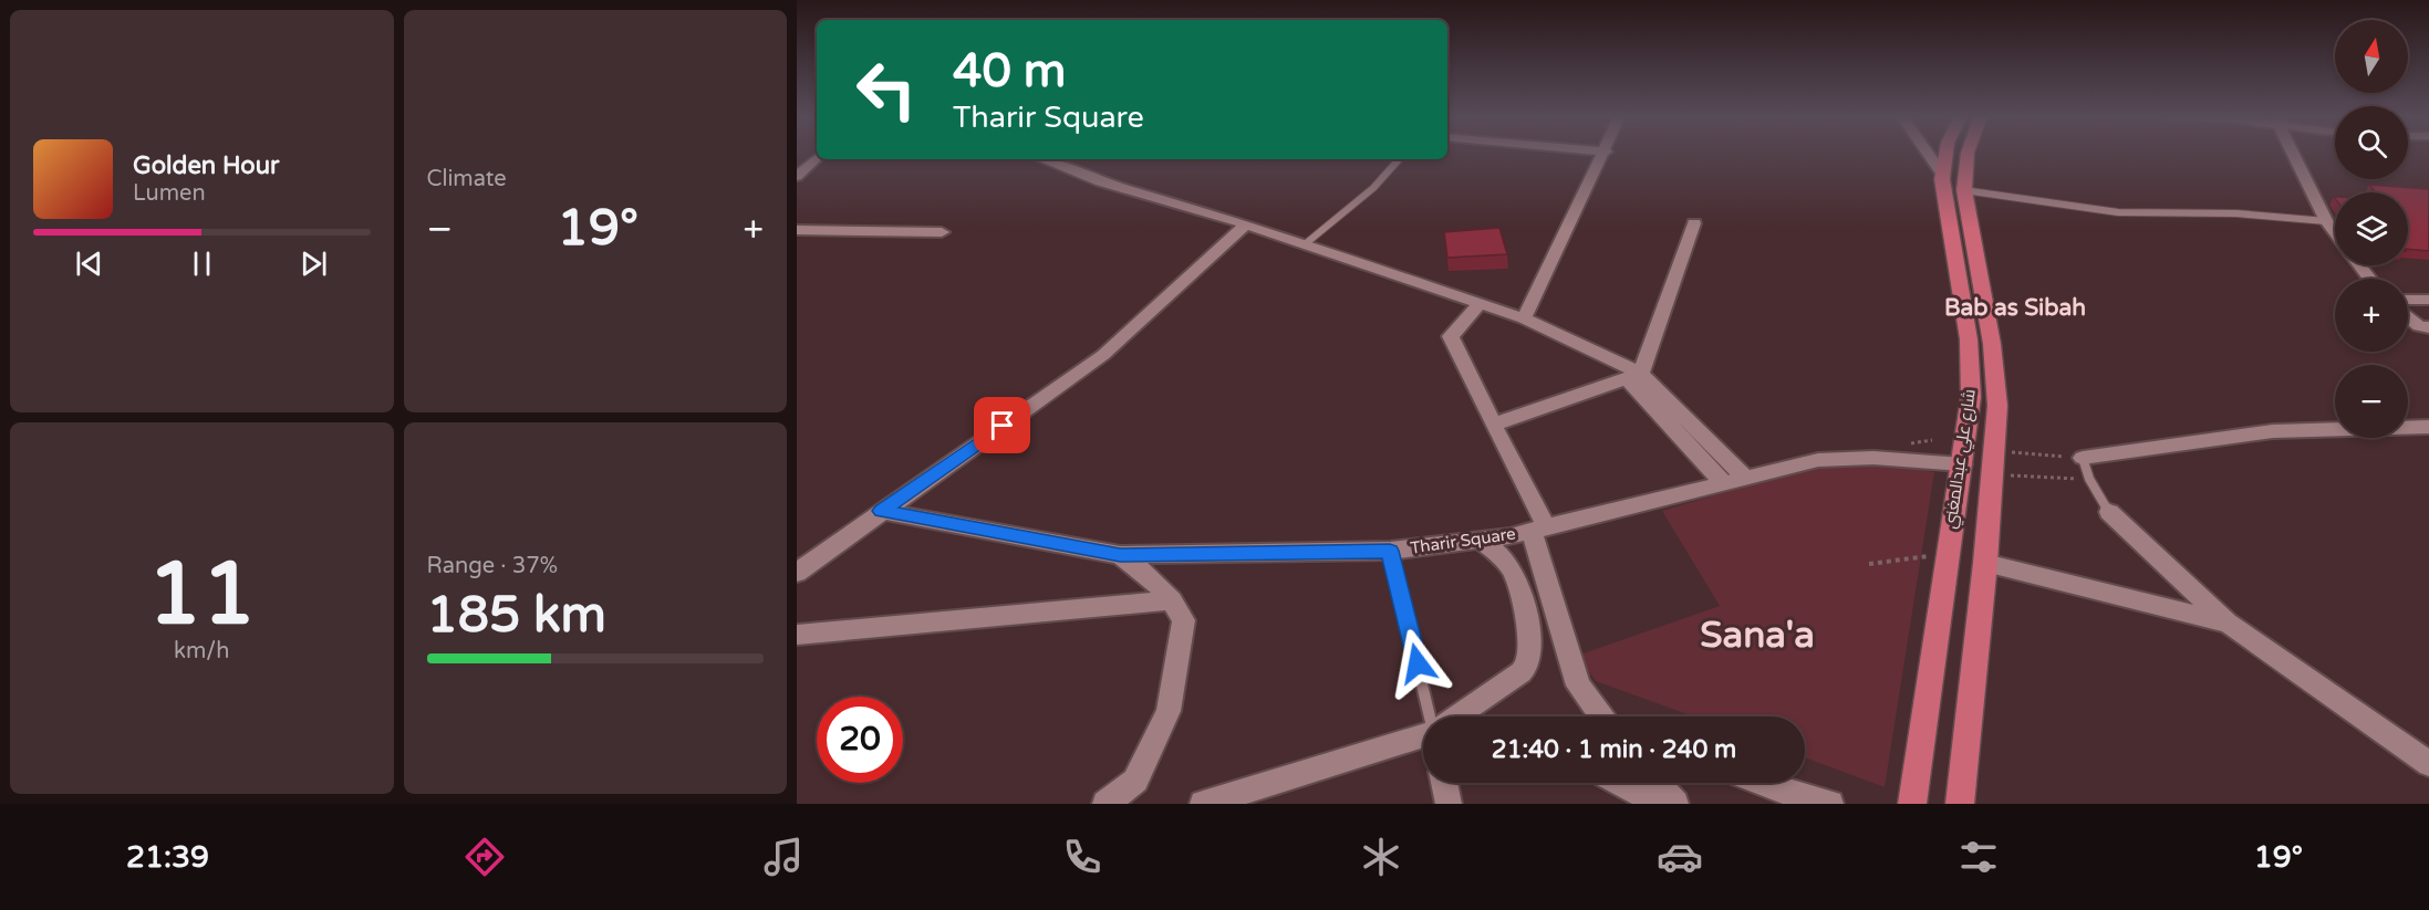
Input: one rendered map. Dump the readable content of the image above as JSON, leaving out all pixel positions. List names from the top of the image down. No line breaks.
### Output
{"streets":{"main road":["شارع علي عبدالمغني"],"street":["Tharir Square"]},"crossings":[["شارع علي عبدالمغني","Tharir Square"]],"districts":["Bab as Sibah","Sana'a"],"north":"top","page":{"tile":["Climate",["11","km/h"],["Range · 37%","185 km"]],"map_buttons":["+","−"],"turn":["40 m","Tharir Square"],"song":["Golden Hour","Lumen"],"heat":["−","19°","+"],"limit":"20","trip":"21:40 · 1 min · 240 m","tabs":["21:39","19°"]}}
